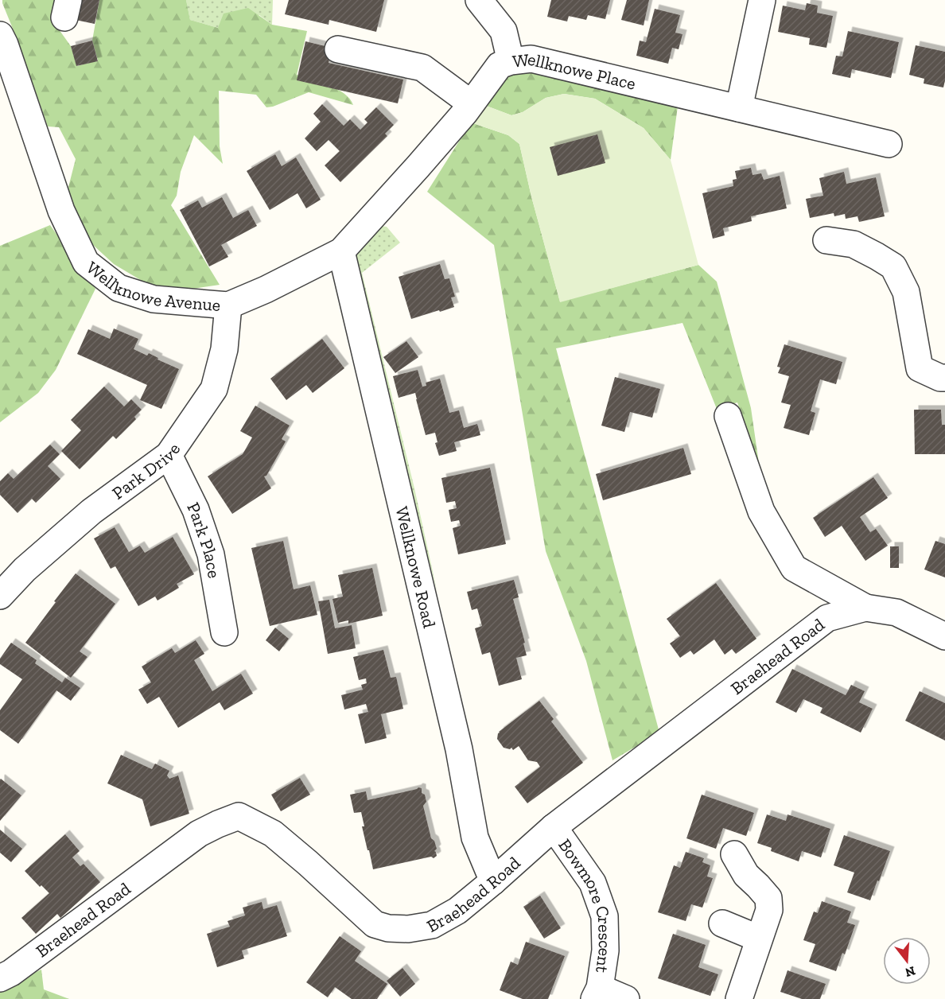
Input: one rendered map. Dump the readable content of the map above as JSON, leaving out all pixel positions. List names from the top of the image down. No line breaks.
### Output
{"streets":{"street":["Wellknowe Place","Wellknowe Avenue","Park Drive","Park Place","Wellknowe Road","Braehead Road","Bowmore Crescent"]},"crossings":[["Wellknowe Place","Wellknowe Avenue"],["Wellknowe Place","Wellknowe Road"],["Wellknowe Avenue","Park Drive"],["Wellknowe Avenue","Wellknowe Road"],["Park Drive","Park Place"],["Wellknowe Road","Braehead Road"],["Braehead Road","Bowmore Crescent"]],"north":"bottom"}
